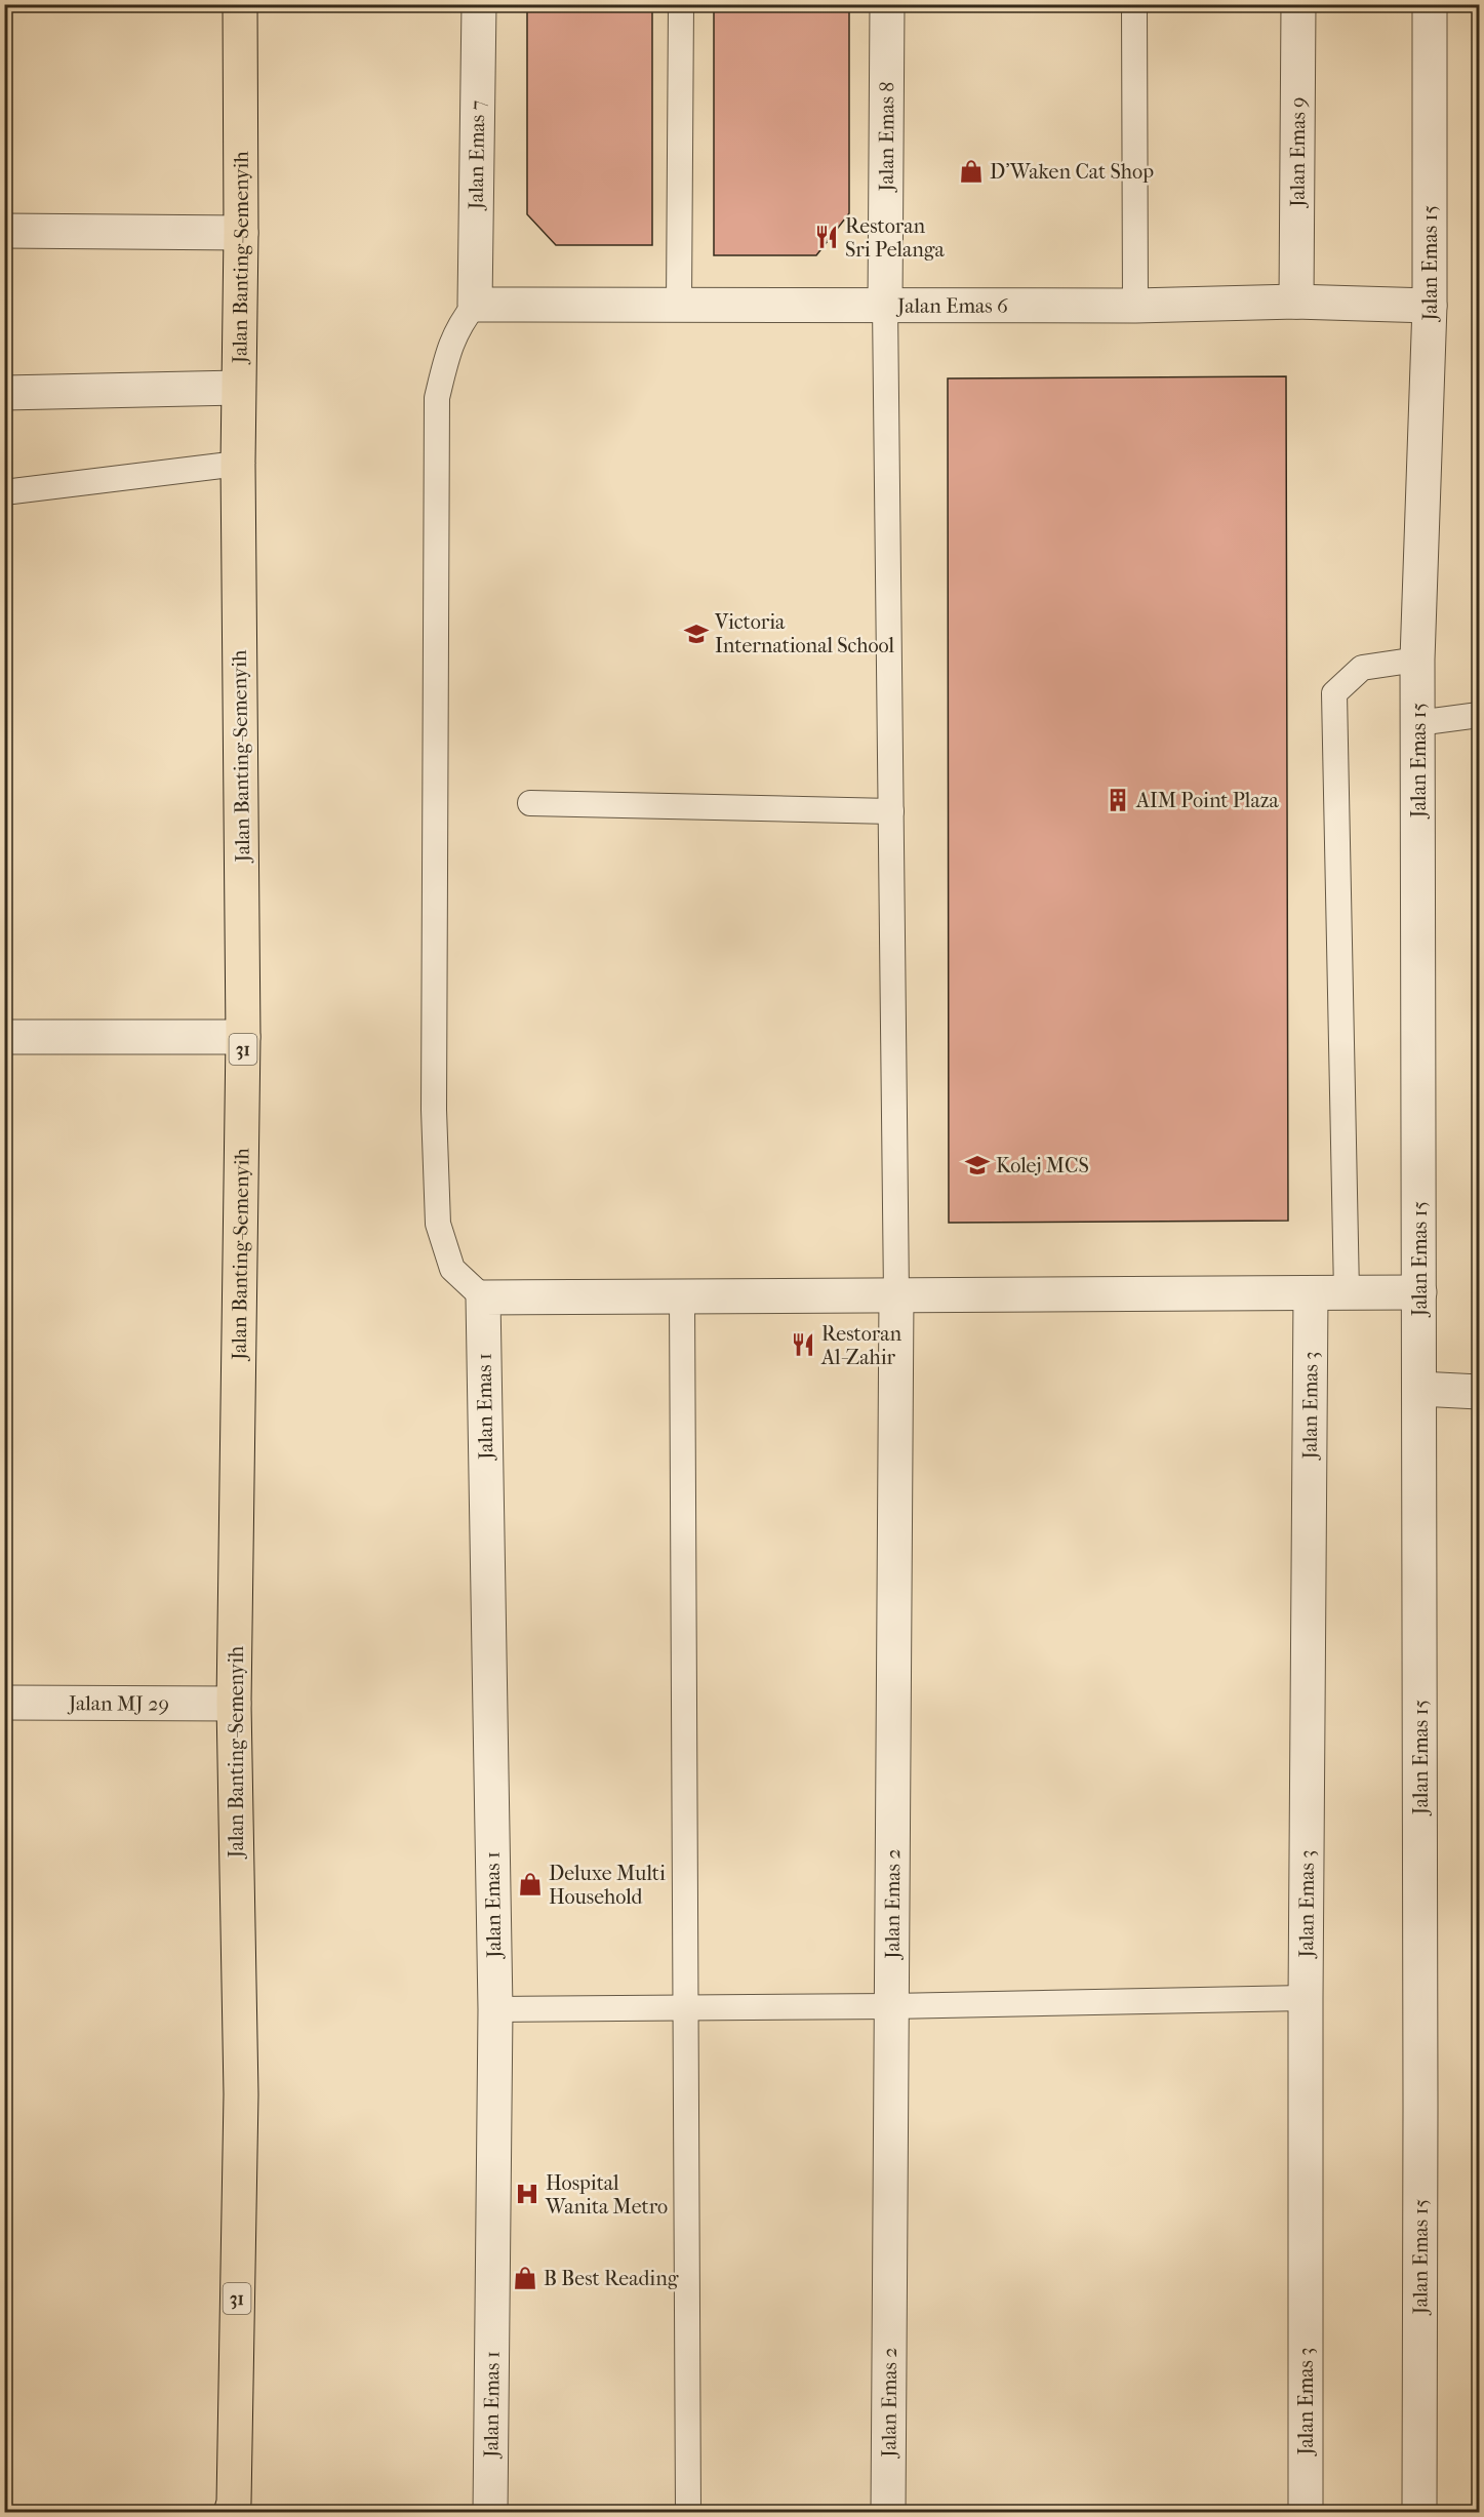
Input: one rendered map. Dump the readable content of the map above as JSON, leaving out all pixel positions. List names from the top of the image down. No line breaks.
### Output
{"streets":{"main road":["Jalan Banting-Semenyih","31"],"street":["Jalan Emas 8","Jalan Emas 9","Jalan Emas 7","Jalan Emas 15","Jalan Emas 6","Jalan Emas 3","Jalan Emas 1","Jalan MJ 29","Jalan Emas 2"]},"crossings":[["Jalan Emas 8","Jalan Emas 6"],["Jalan Emas 9","Jalan Emas 6"],["Jalan Emas 7","Jalan Emas 6"],["Jalan Banting-Semenyih","Jalan MJ 29"],["Jalan Emas 15","Jalan Emas 6"]],"places":{"shop":["D'Waken Cat Shop","Deluxe Multi Household","B Best Reading"],"restaurant":["Restoran Sri Pelanga","Restoran Al-Zahir"],"school or university":["Victoria International School","Kolej MCS"],"building":["AIM Point Plaza"],"hospital":["Hospital Wanita Metro"]}}
